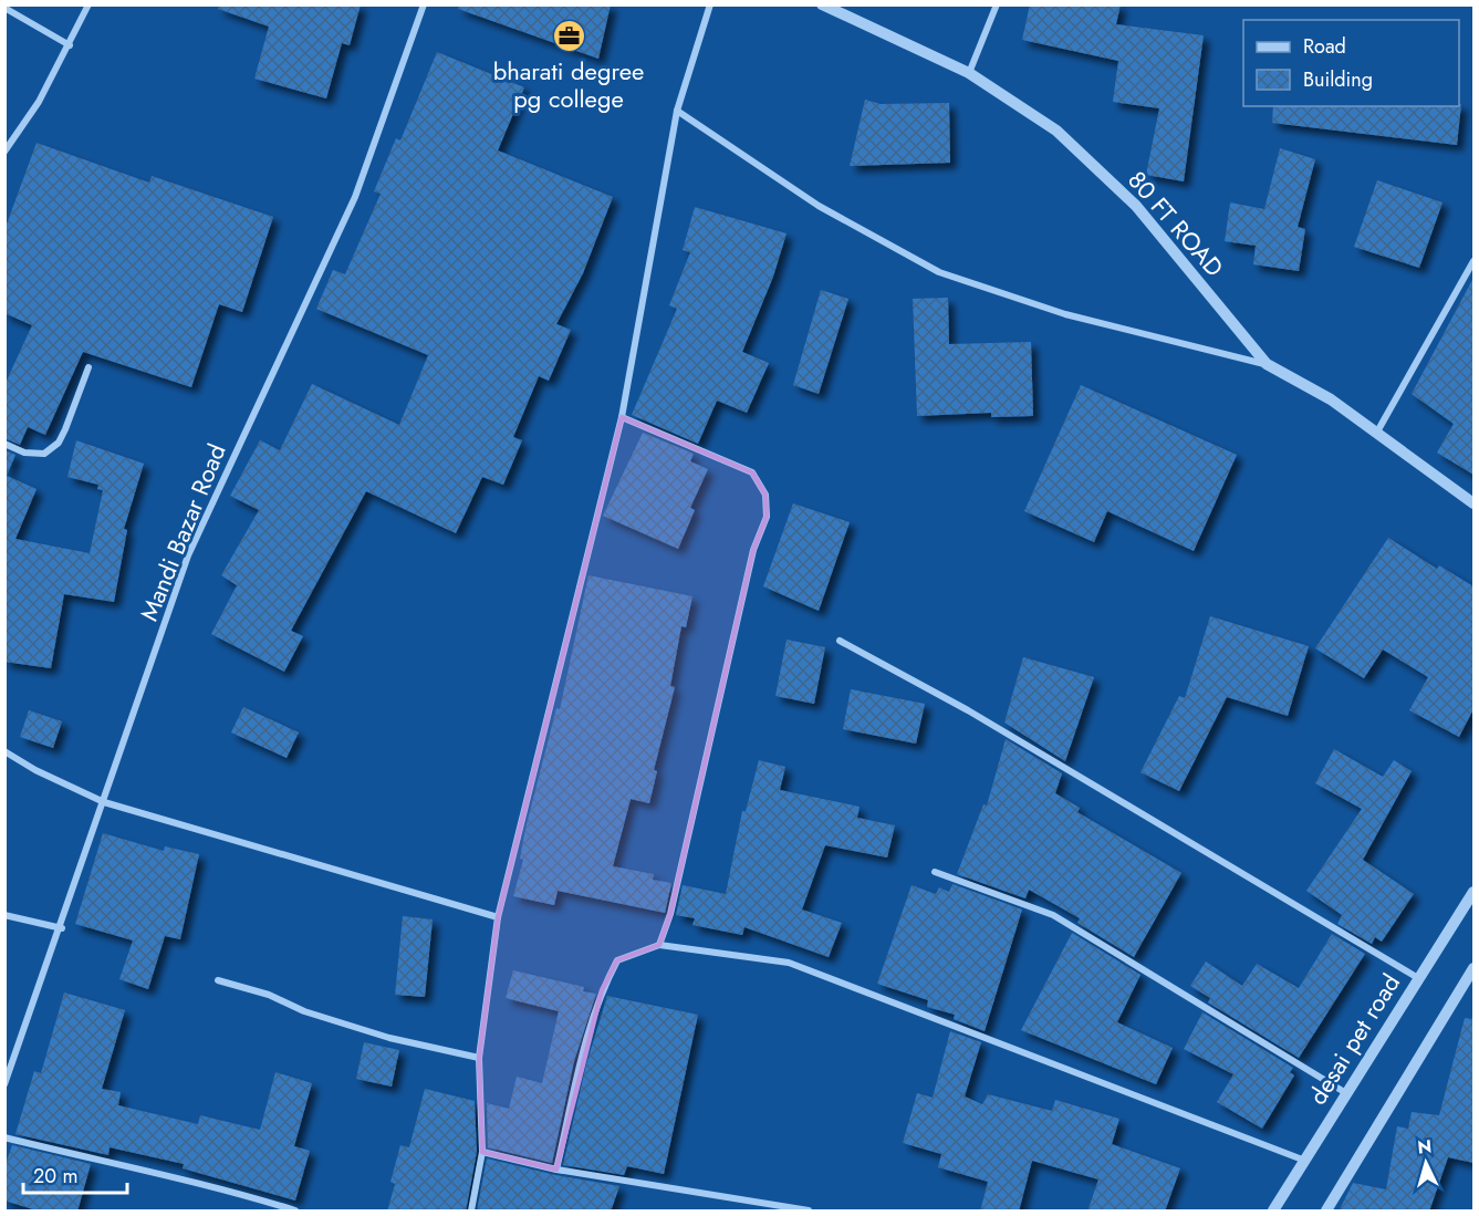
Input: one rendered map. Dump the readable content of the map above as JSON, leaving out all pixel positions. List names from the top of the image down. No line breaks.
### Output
{"streets":{"street":["80 FT ROAD","Mandi Bazar Road","desai pet road"]},"places":{"office":["bharati degree pg college"]},"legend":["Road","Building"],"scale_bar":"20 m","north":"top"}
